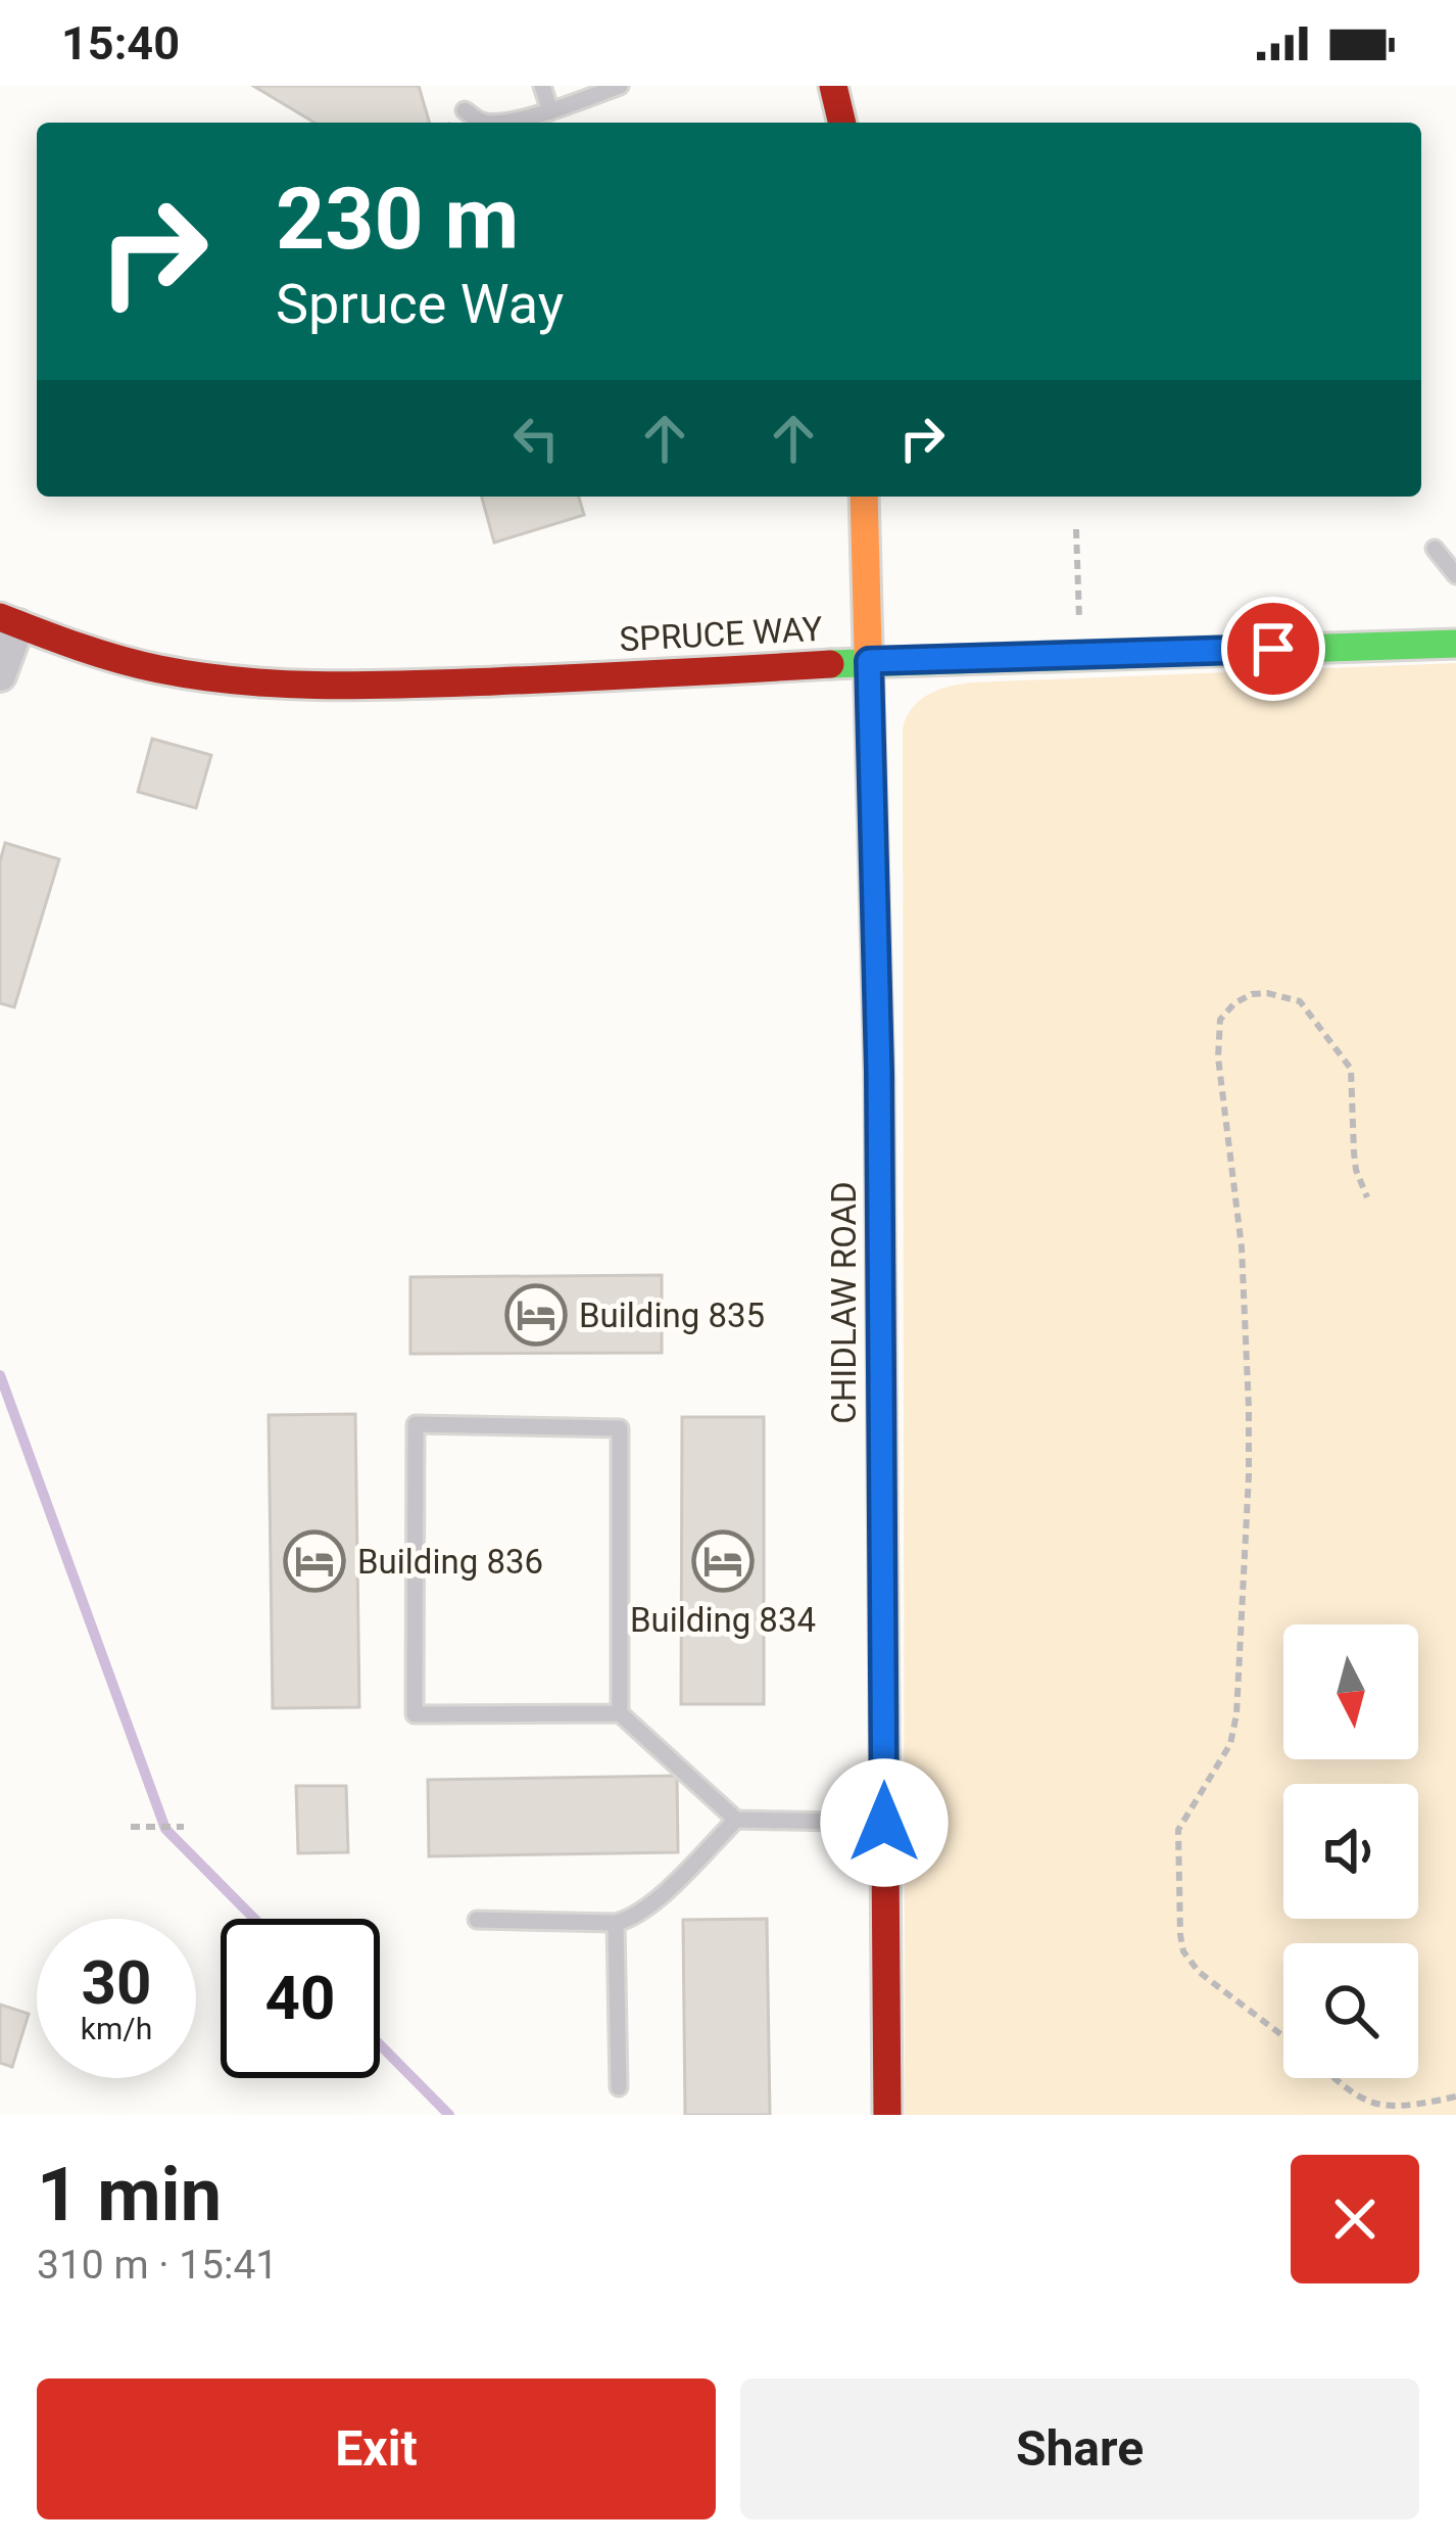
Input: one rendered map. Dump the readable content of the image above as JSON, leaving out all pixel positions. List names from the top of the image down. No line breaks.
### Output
{"streets":{"street":["SPRUCE WAY","CHIDLAW ROAD"]},"crossings":[["SPRUCE WAY","CHIDLAW ROAD"]],"places":{"hotel":["Building 835","Building 836","Building 834"]},"north":"bottom","page":{"status":"15:40","turn":["230 m","Spruce Way"],"speed":"30 km/h","limit":"40","heading":["1 min","310 m · 15:41"],"buttons":["Exit","Share"]}}
